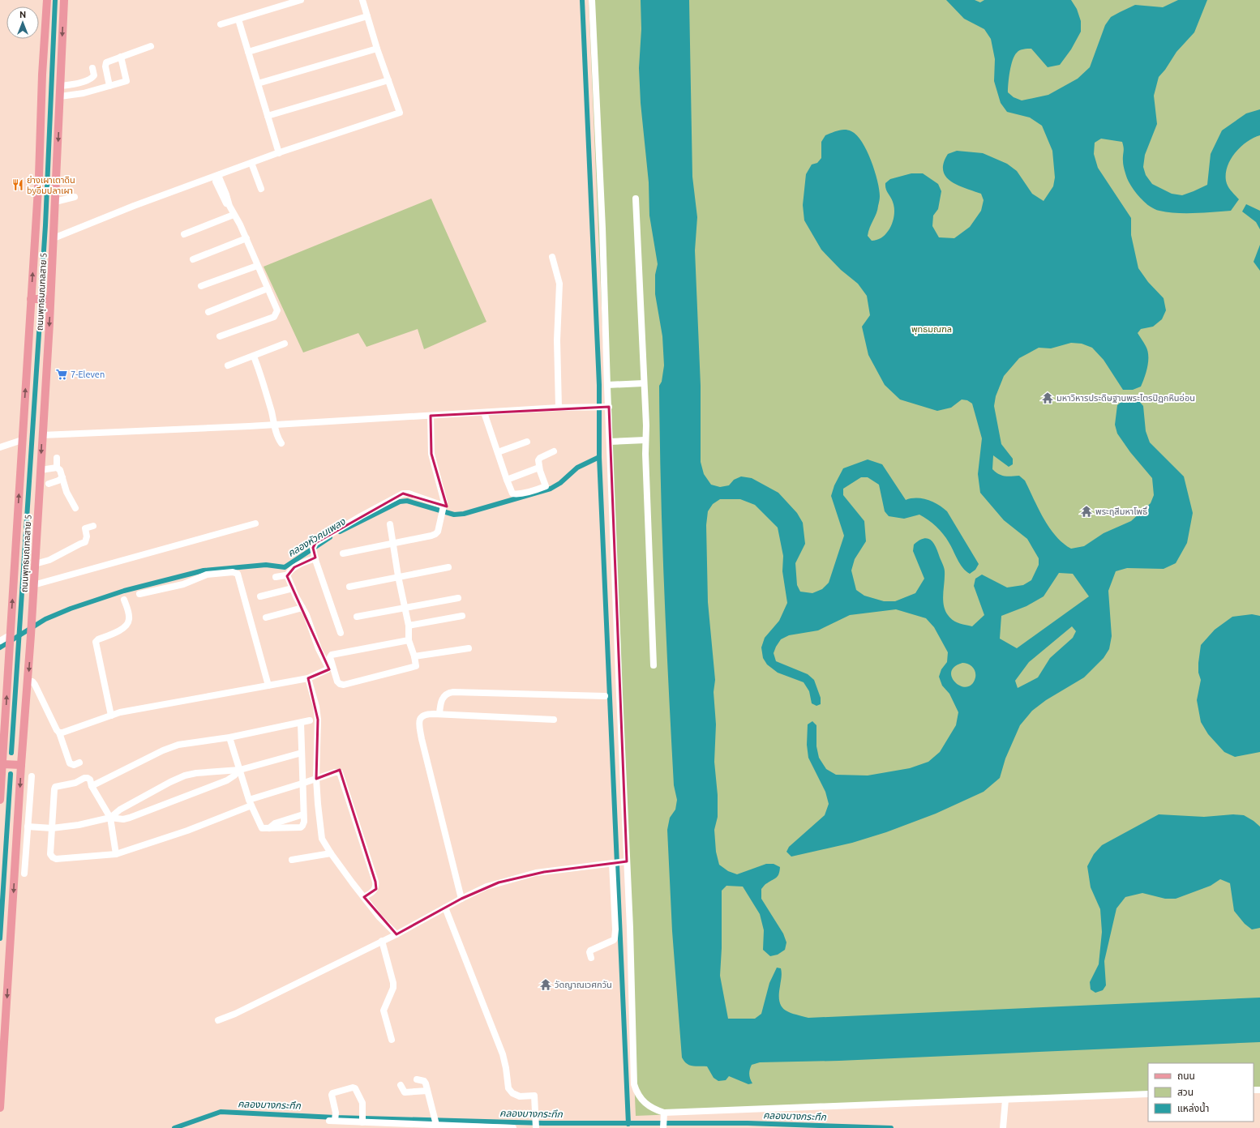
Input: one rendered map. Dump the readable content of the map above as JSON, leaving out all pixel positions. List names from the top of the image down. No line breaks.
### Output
{"streets":{"main road":["ถนนพุทธมณฑลสาย 5"]},"water":["คลองหัวคนเพลง","คลองบางกระทึก"],"parks":["พุทธมณฑล"],"places":{"restaurant":["ย่างเผาเตาดิน byอิ่มปลาเผา"],"supermarket":["7-Eleven"],"temple":["มหาวิหารประดิษฐานพระไตรปิฏกหินอ่อน","พระฤสีมหาโพธิ์","วัดญาณเวศกวัน"]},"legend":["ถนน","สวน","แหล่งน้ำ"],"north":"top"}
